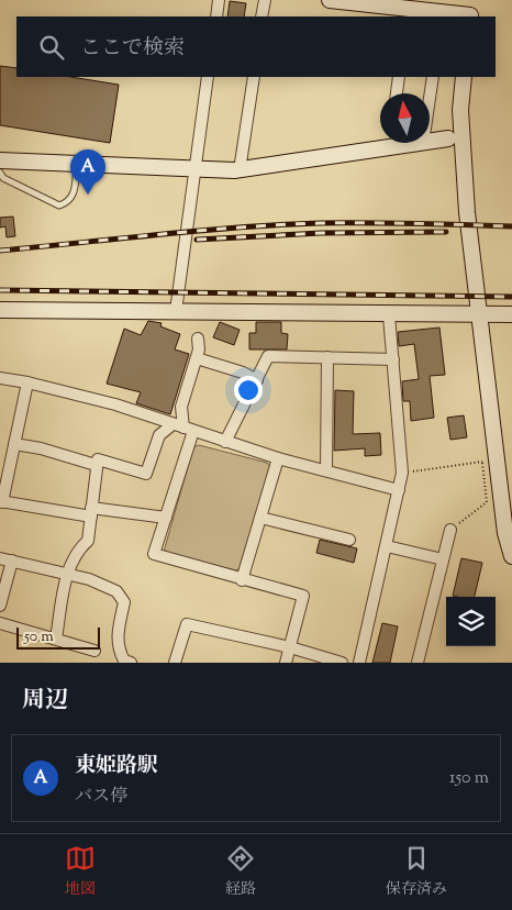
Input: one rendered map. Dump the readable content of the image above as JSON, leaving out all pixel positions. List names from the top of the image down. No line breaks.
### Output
{"scale_bar":"50 m","north":"top","page":{"search":"ここで検索","pins":"A","scale":"50 m","heading":"周辺","list":[{"mark":"A","name":"東姫路駅","note":"バス停","value":"150 m"}],"nav":["地図","経路","保存済み"]}}
